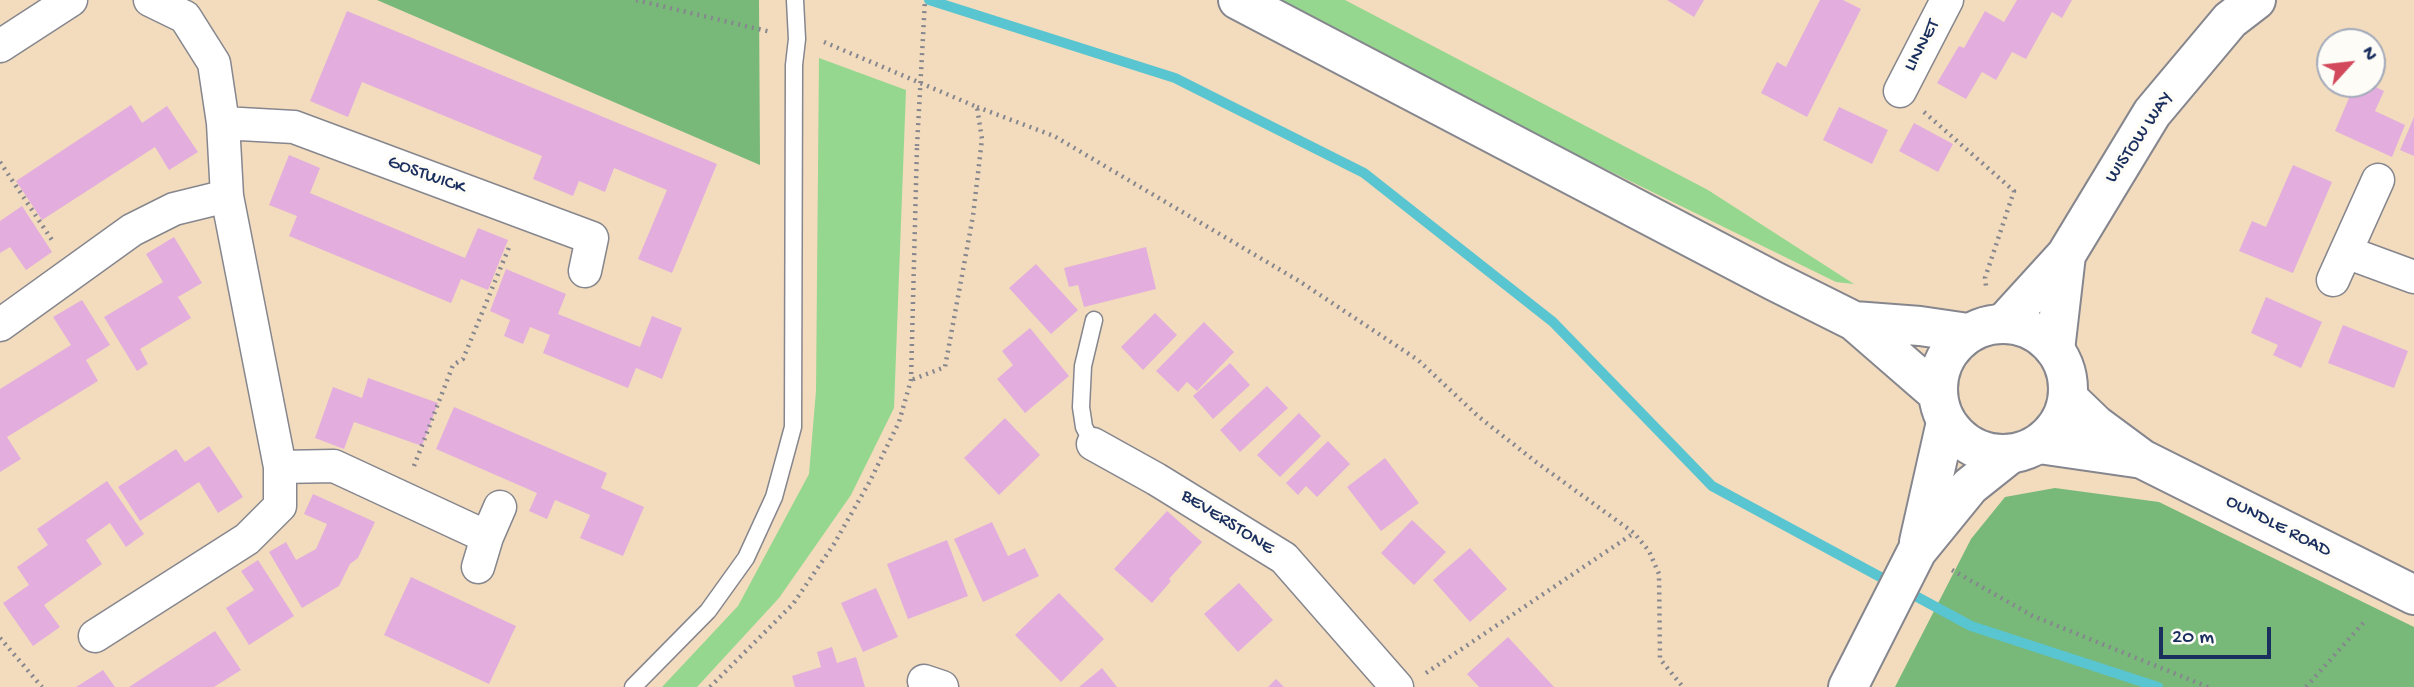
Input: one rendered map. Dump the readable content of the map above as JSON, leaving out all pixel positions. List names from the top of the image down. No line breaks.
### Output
{"streets":{"main road":["WISTOW WAY","OUNDLE ROAD"],"street":["LINNET","GOSTWICK","BEVERSTONE"]},"crossings":[["WISTOW WAY","OUNDLE ROAD"]],"scale_bar":"20 m","north":"top right"}
